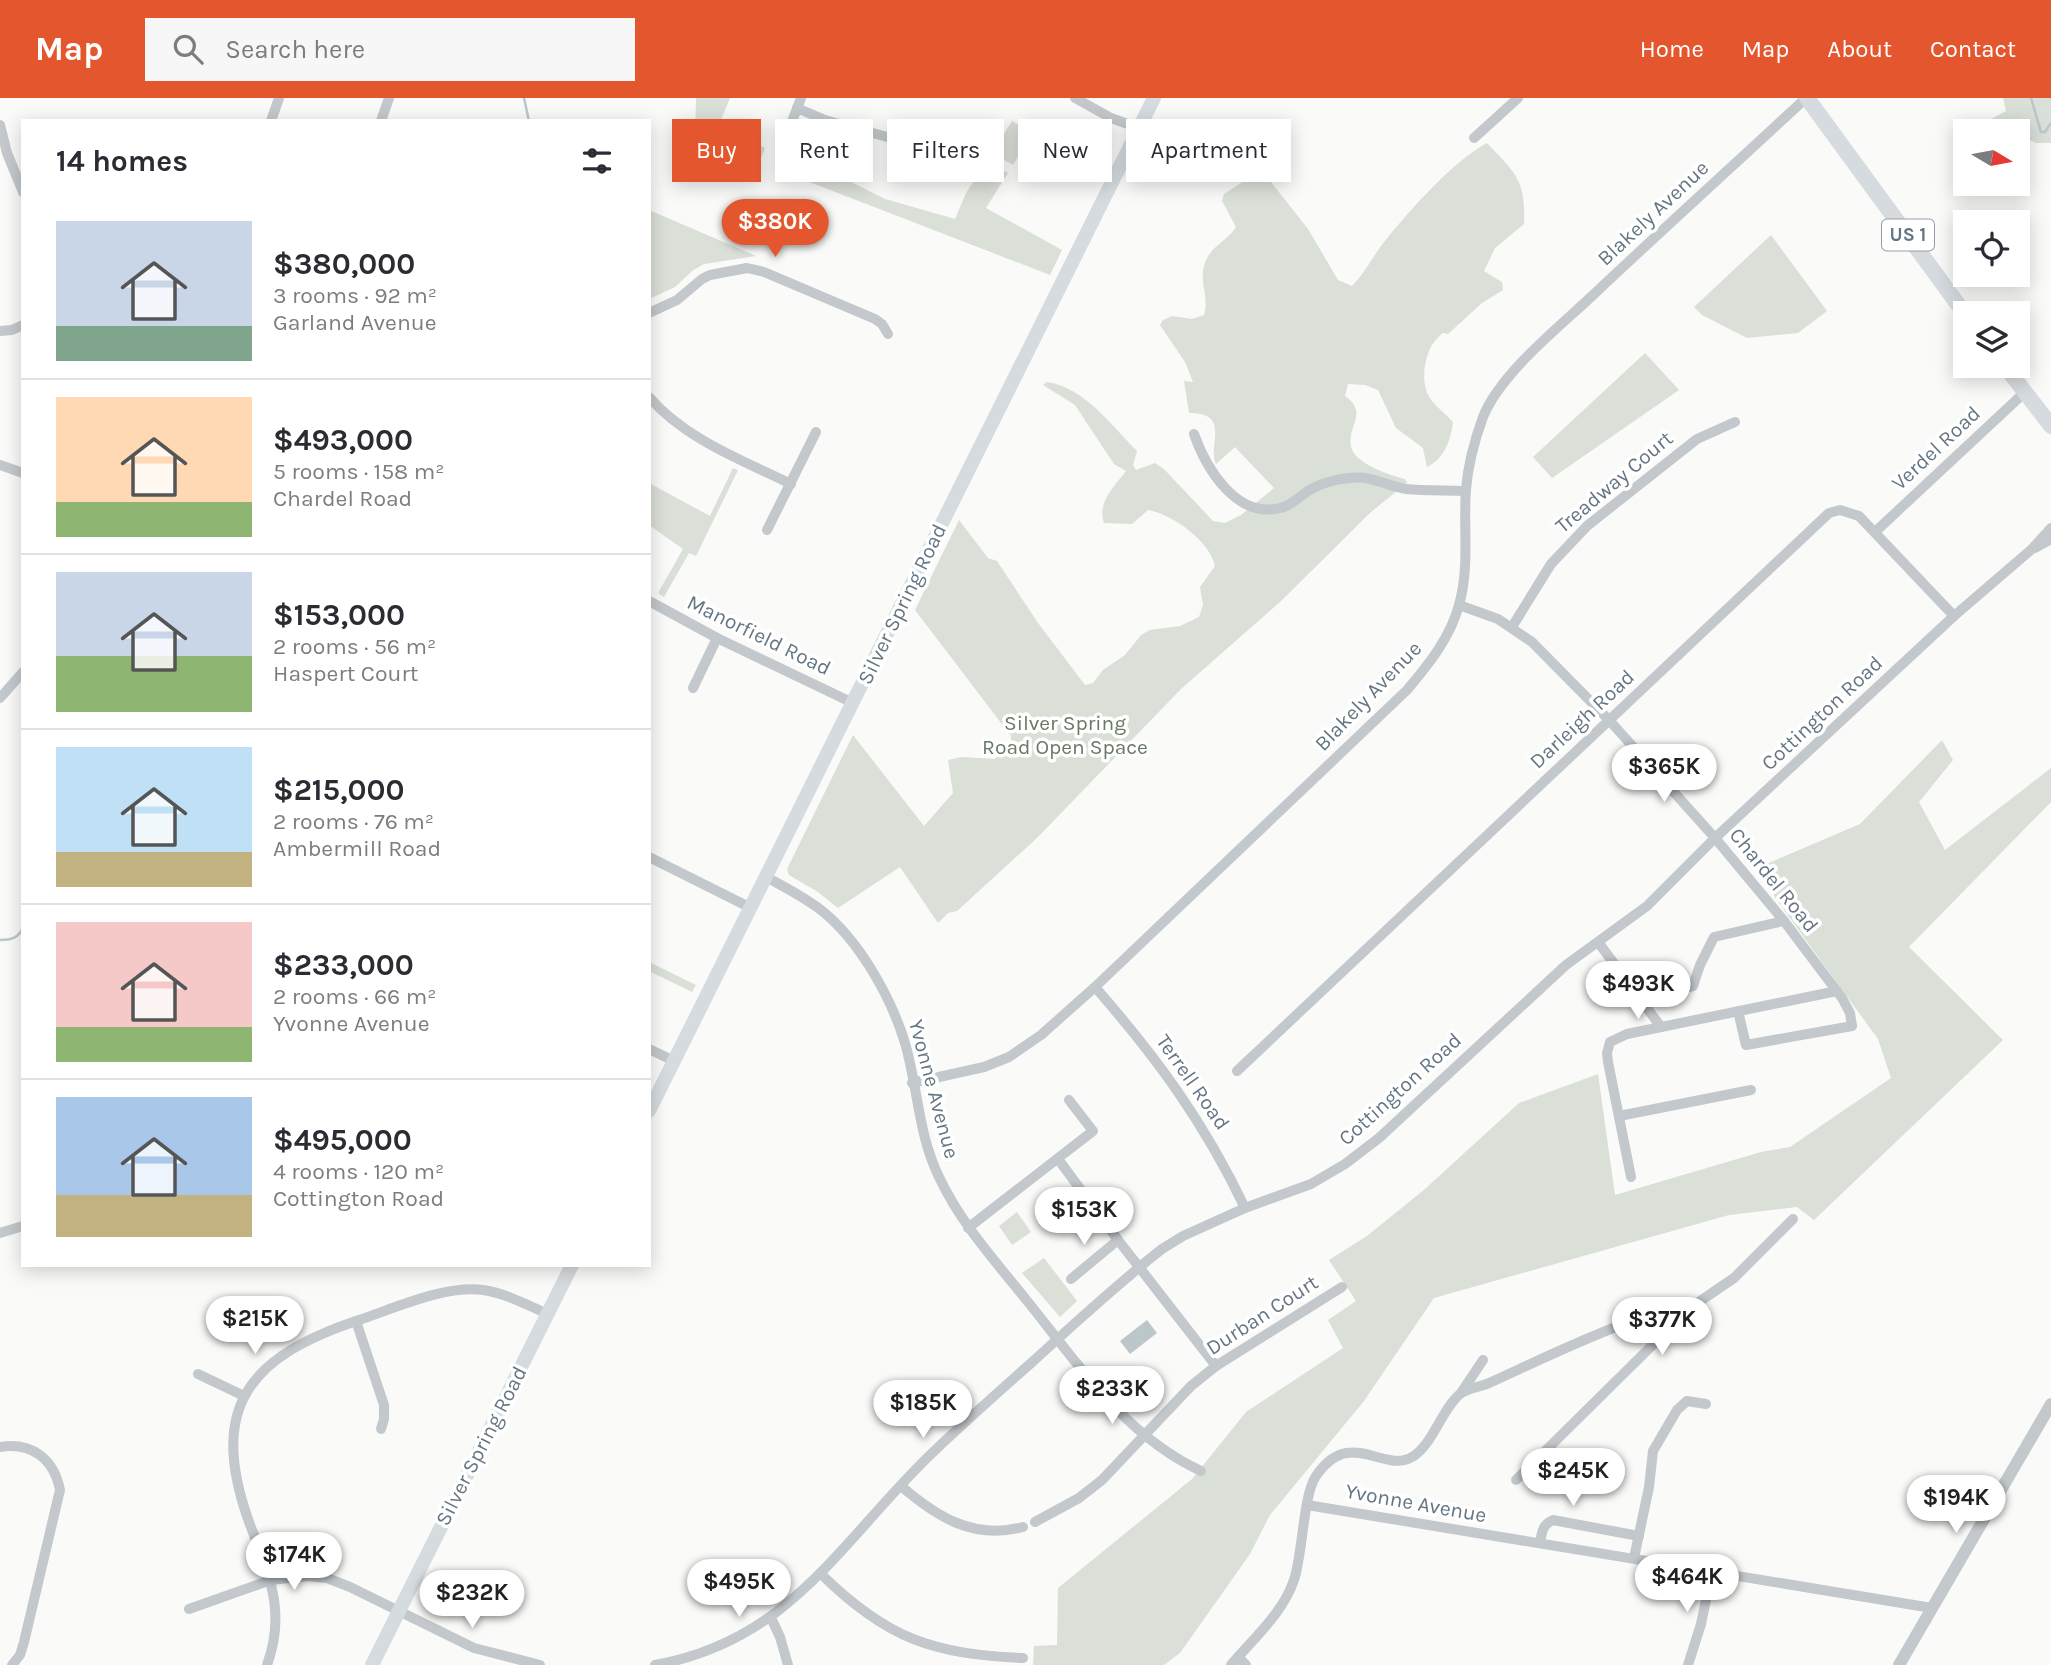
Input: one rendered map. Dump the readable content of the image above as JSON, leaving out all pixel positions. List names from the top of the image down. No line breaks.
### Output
{"streets":{"highway":["US 1"],"main road":["Silver Spring Road"],"street":["Blakely Avenue","Verdel Road","Treadway Court","Manorfield Road","Cottington Road","Darleigh Road","Chardel Road","Terrell Road","Yvonne Avenue","Durban Court"]},"crossings":[["Blakely Avenue","US 1"],["Blakely Avenue","Chardel Road"],["Blakely Avenue","Terrell Road"],["Blakely Avenue","Yvonne Avenue"],["Verdel Road","Darleigh Road"],["Treadway Court","Chardel Road"],["Silver Spring Road","Manorfield Road"],["Silver Spring Road","Yvonne Avenue"],["Cottington Road","Darleigh Road"],["Cottington Road","Chardel Road"],["Cottington Road","Terrell Road"],["Cottington Road","Yvonne Avenue"],["Darleigh Road","Chardel Road"],["Yvonne Avenue","Durban Court"]],"parks":["Silver Spring Road Open Space"],"north":"right","page":{"header":"Map","search":"Search here","nav":["Home","Map","About","Contact"],"chip":["Buy","Rent","Filters","New","Apartment"],"heading":"14 homes","price":["$380K","$365K","$493K","$153K","$215K","$377K","$233K","$185K","$245K","$194K","$174K","$464K","$495K","$232K"],"list":[{"name":"$380,000","note":"3 rooms · 92 m² · Garland Avenue"},{"name":"$493,000","note":"5 rooms · 158 m² · Chardel Road"},{"name":"$153,000","note":"2 rooms · 56 m² · Haspert Court"},{"name":"$215,000","note":"2 rooms · 76 m² · Ambermill Road"},{"name":"$233,000","note":"2 rooms · 66 m² · Yvonne Avenue"},{"name":"$495,000","note":"4 rooms · 120 m² · Cottington Road"}]}}
